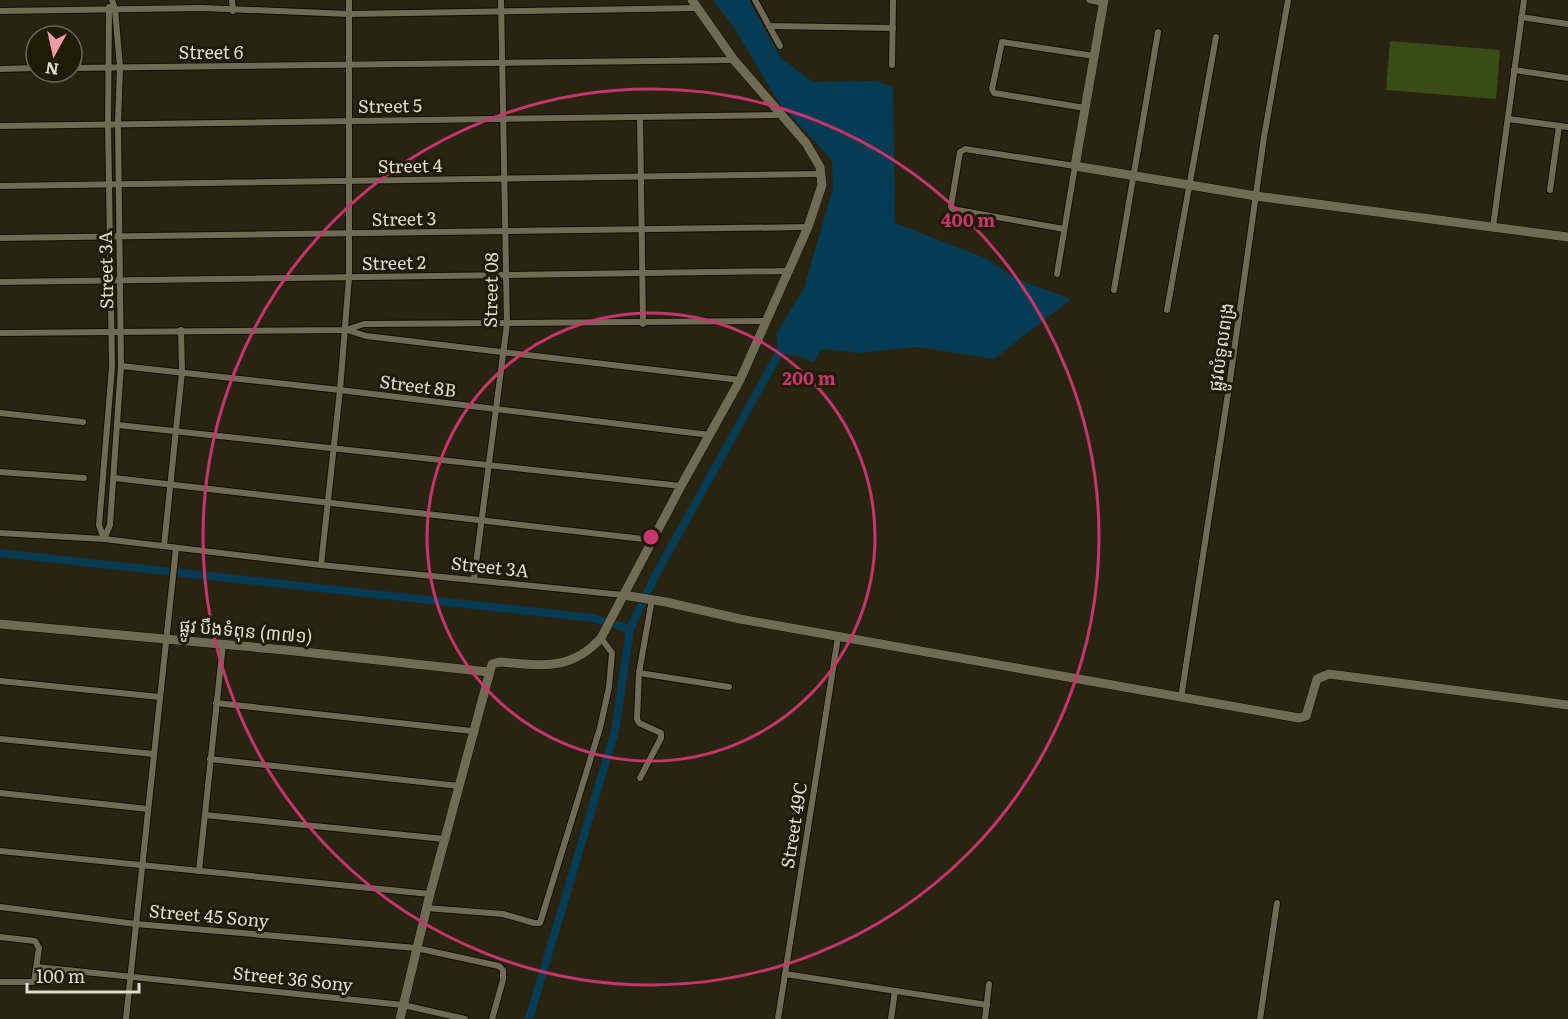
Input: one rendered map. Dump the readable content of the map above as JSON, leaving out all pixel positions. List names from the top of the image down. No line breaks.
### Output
{"streets":{"street":["Street 6","Street 5","Street 4","Street 3","Street 2","Street 3A","Street 08","ផ្លូវលំទួលពង្រ","Street 8B","ផ្លូវ បឹងទំពុន (៣៧១)","Street 49C","Street 45 Sony","Street 36 Sony"]},"crossings":[["Street 6","Street 3A"],["Street 6","Street 08"],["Street 5","Street 3A"],["Street 5","Street 08"],["Street 4","Street 3A"],["Street 4","Street 08"],["Street 3","Street 3A"],["Street 3","Street 08"],["Street 2","Street 3A"],["Street 2","Street 08"],["Street 3A","Street 08"],["Street 3A","Street 8B"],["Street 08","Street 8B"]],"scale_bar":"100 m","north":"bottom","rings":["400 m","200 m"]}
